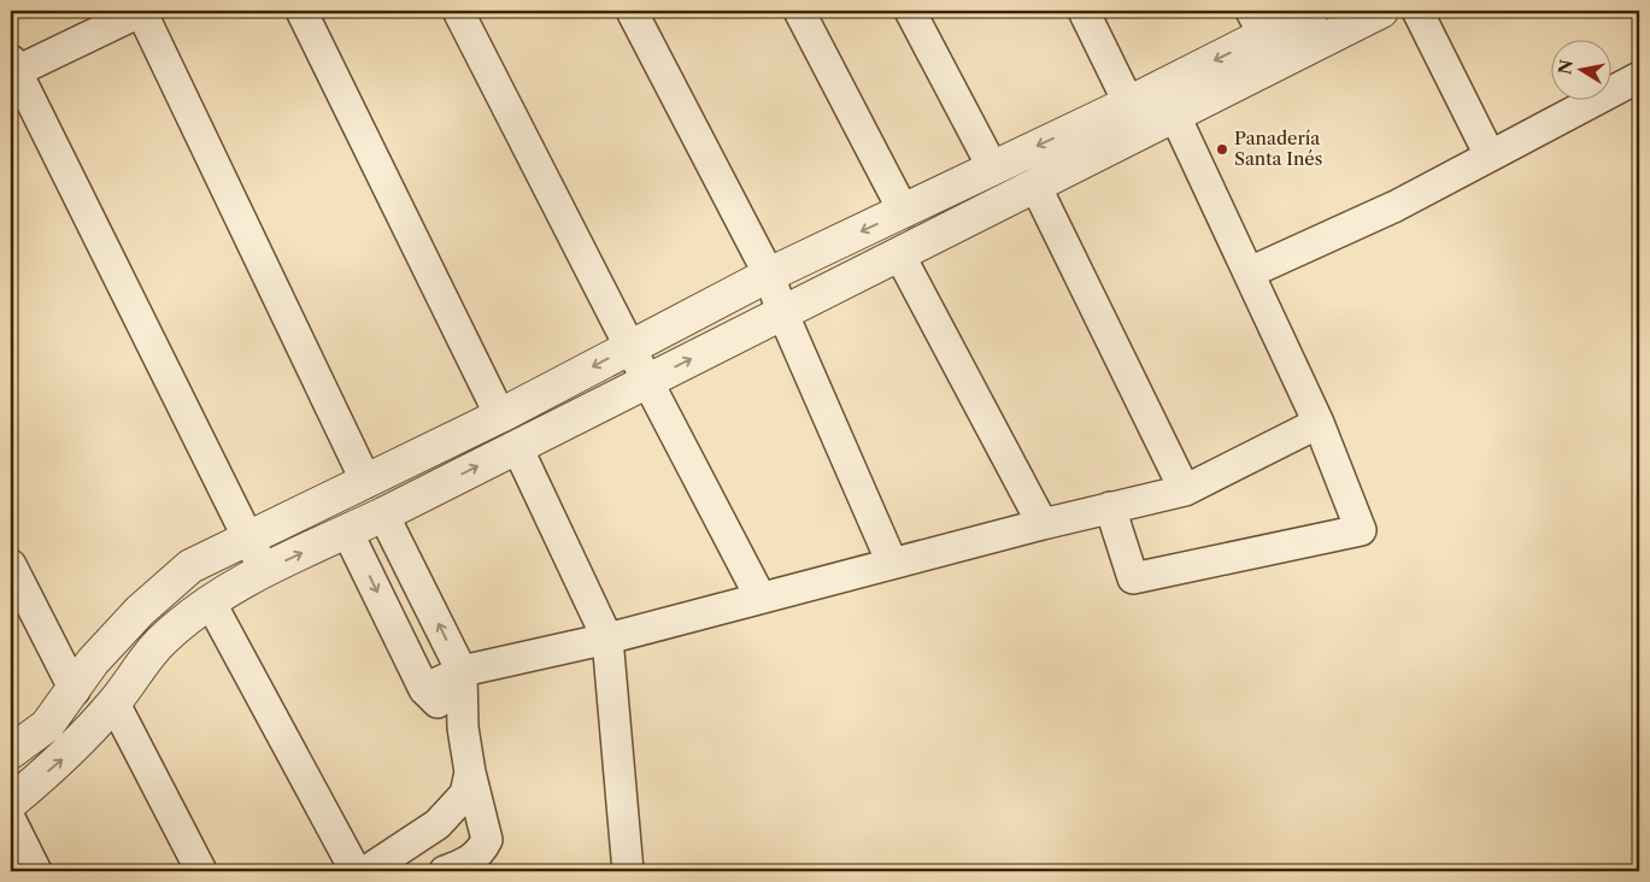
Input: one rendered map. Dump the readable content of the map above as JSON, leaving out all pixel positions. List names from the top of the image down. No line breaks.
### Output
{"places":["Panadería Santa Inés"],"north":"left"}
